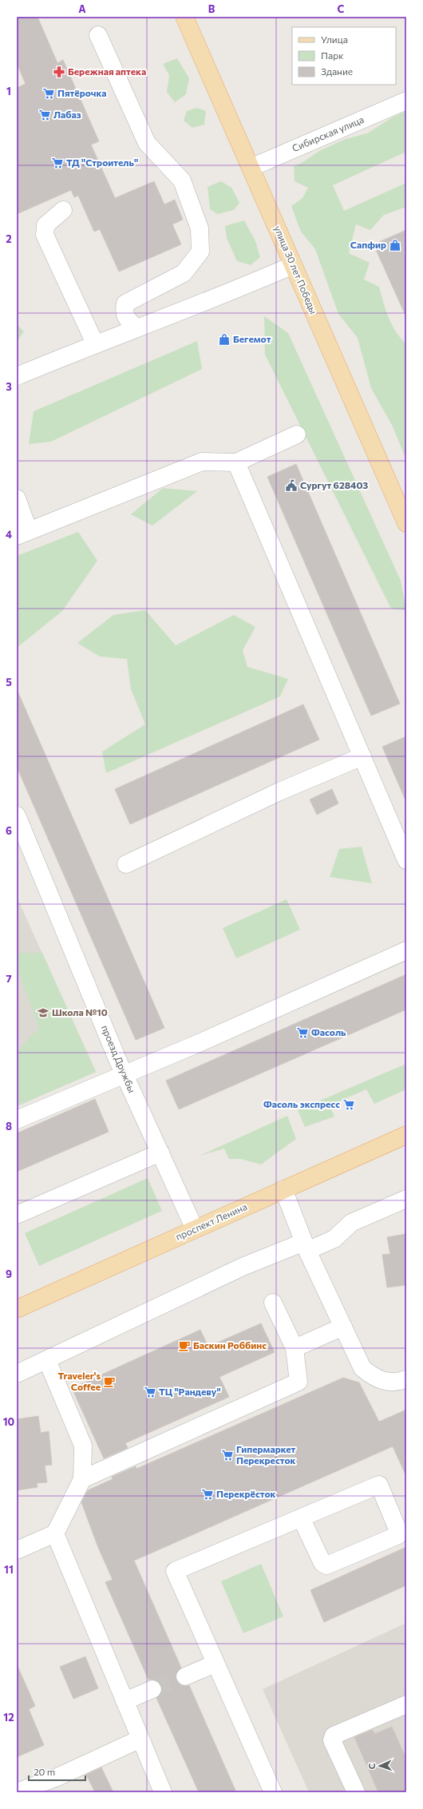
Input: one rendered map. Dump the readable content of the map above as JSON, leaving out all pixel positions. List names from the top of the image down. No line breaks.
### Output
{"streets":{"main road":["улица 30 лет Победы","проспект Ленина"],"street":["Сибирская улица","проезд Дружбы"]},"crossings":[["Сибирская улица","улица 30 лет Победы"],["проезд Дружбы","проспект Ленина"]],"places":{"pharmacy":["Бережная аптека"],"supermarket":["Пятёрочка","Лабаз","ТД \"Строитель\"","Фасоль","Фасоль экспресс","ТЦ \"Рандеву\"","Гипермаркет Перекресток","Перекрёсток"],"shop":["Сапфир","Бегемот"],"public building":["Сургут 628403"],"school or university":["Школа №10"],"cafe":["Баскин Роббинс","Traveler's Coffee"]},"legend":["Улица","Парк","Здание"],"scale_bar":"20 m","north":"left","grid":{"columns":["A","B","C"],"rows":["1","2","3","4","5","6","7","8","9","10","11","12"]}}
